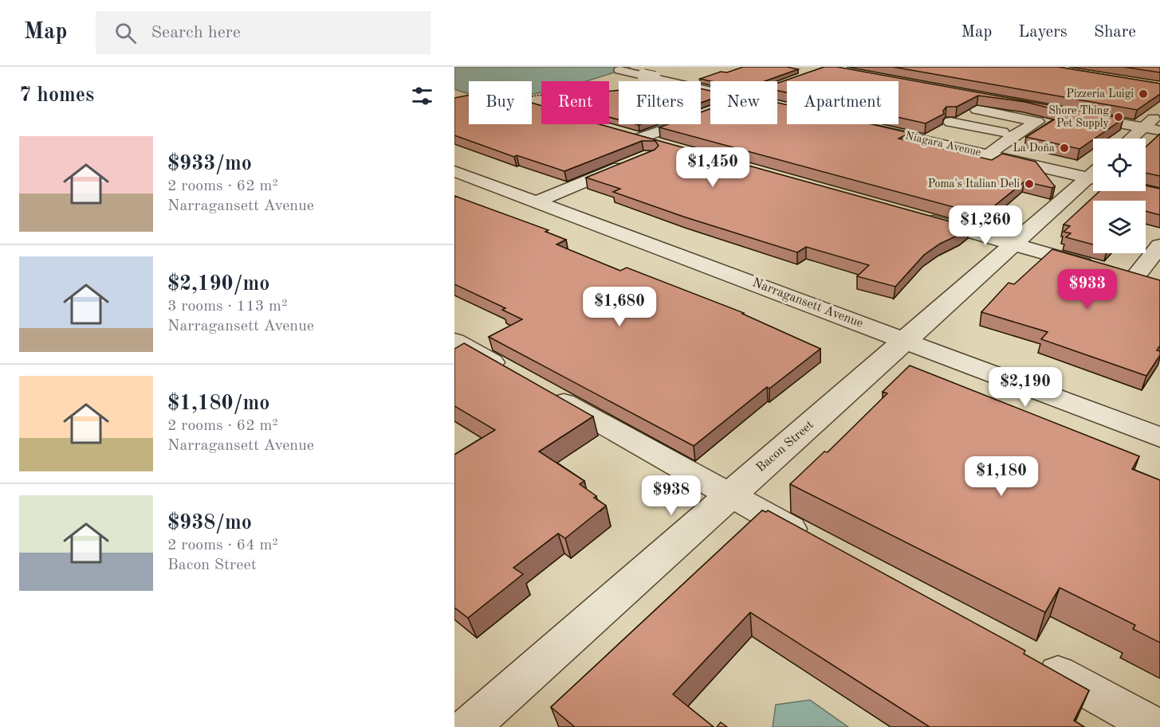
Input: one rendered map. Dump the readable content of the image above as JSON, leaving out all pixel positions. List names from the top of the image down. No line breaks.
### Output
{"streets":{"street":["Niagara Avenue","Narragansett Avenue","Bacon Street"]},"crossings":[["Narragansett Avenue","Bacon Street"]],"places":["Pizzeria Luigi","Shore Thing Pet Supply","La Doña","Poma's Italian Deli"],"page":{"header":"Map","search":"Search here","nav":["Map","Layers","Share"],"heading":"7 homes","chip":["Buy","Rent","Filters","New","Apartment"],"list":[{"name":"$933/mo","note":"2 rooms · 62 m² · Narragansett Avenue"},{"name":"$2,190/mo","note":"3 rooms · 113 m² · Narragansett Avenue"},{"name":"$1,180/mo","note":"2 rooms · 62 m² · Narragansett Avenue"},{"name":"$938/mo","note":"2 rooms · 64 m² · Bacon Street"}],"price":["$1,450","$1,260","$933","$1,680","$2,190","$1,180","$938"]}}
